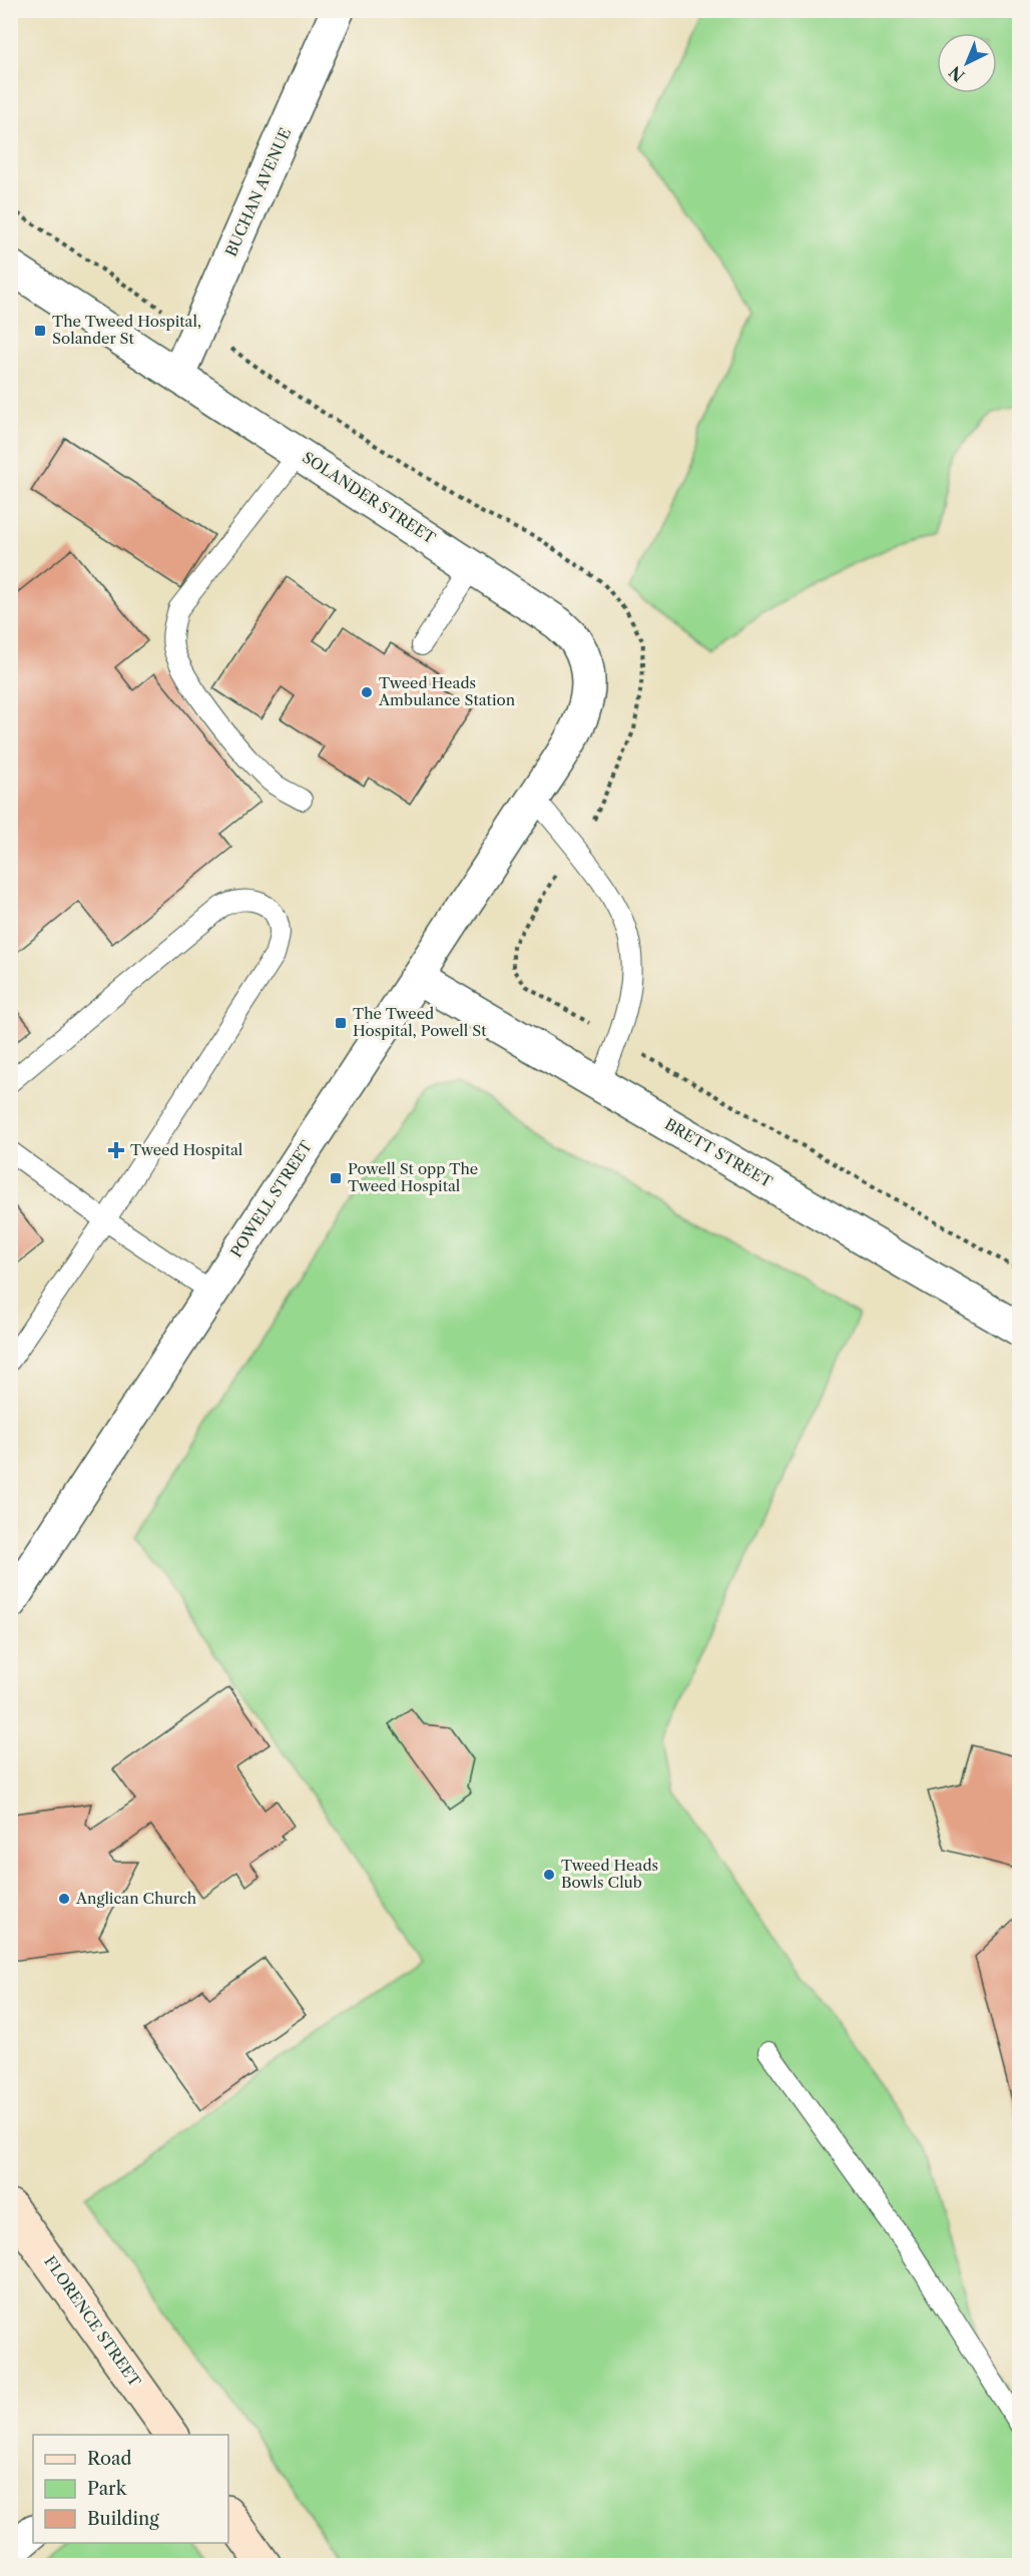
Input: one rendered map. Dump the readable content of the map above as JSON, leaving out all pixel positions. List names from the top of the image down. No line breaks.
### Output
{"streets":{"street":["BUCHAN AVENUE","SOLANDER STREET","BRETT STREET","POWELL STREET","FLORENCE STREET"]},"crossings":[["BUCHAN AVENUE","SOLANDER STREET"],["SOLANDER STREET","POWELL STREET"],["BRETT STREET","POWELL STREET"]],"places":{"transit":["The Tweed Hospital, Solander St","The Tweed Hospital, Powell St","Powell St opp The Tweed Hospital"],"other":["Tweed Heads Ambulance Station","Tweed Heads Bowls Club","Anglican Church"],"health":["Tweed Hospital"]},"legend":["Road","Park","Building"],"north":"bottom left"}
